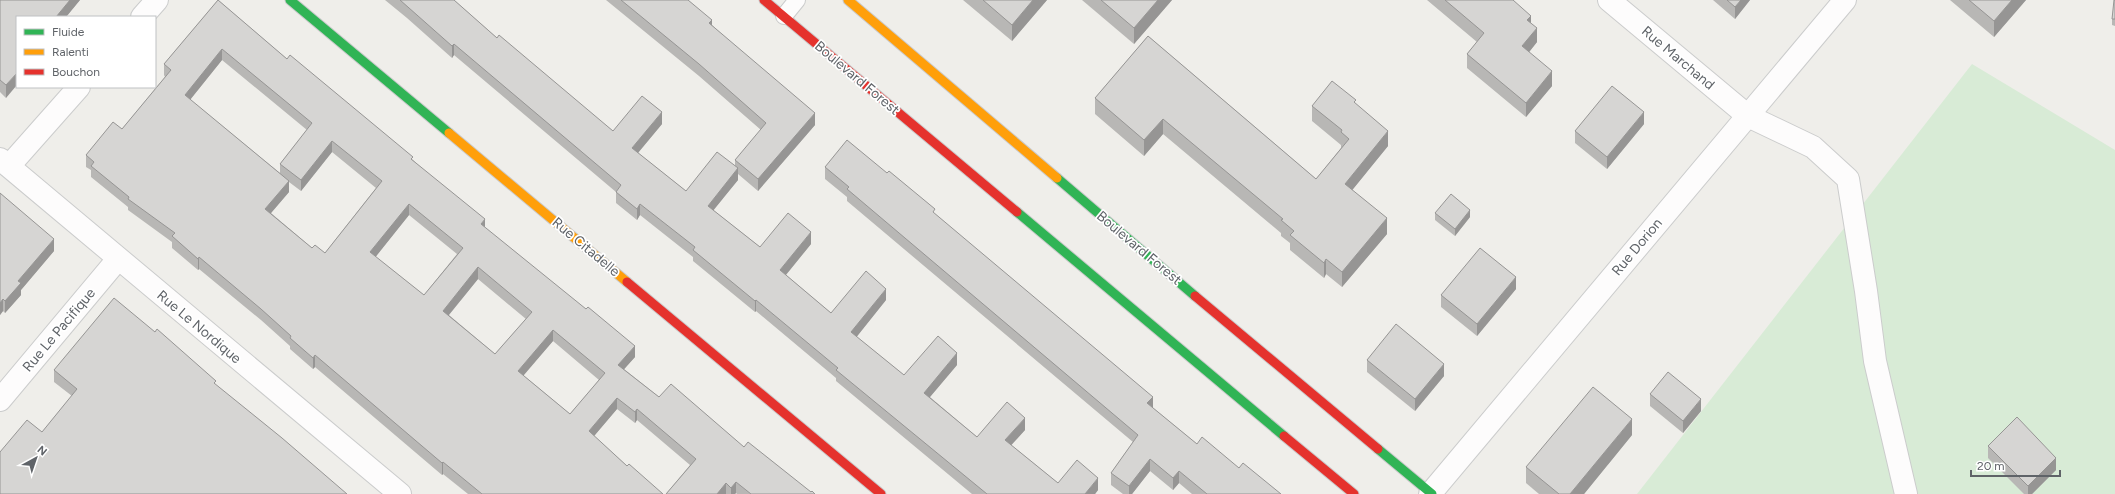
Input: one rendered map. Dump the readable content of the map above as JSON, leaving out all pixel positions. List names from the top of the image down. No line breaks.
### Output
{"streets":{"street":["Rue Marchand","Boulevard Forest","Rue Citadelle","Rue Dorion","Rue Le Nordique","Rue Le Pacifique"]},"crossings":[["Rue Marchand","Rue Dorion"],["Boulevard Forest","Rue Dorion"],["Rue Le Nordique","Rue Le Pacifique"]],"legend":["Fluide","Ralenti","Bouchon"],"scale_bar":"20 m","north":"top right"}
